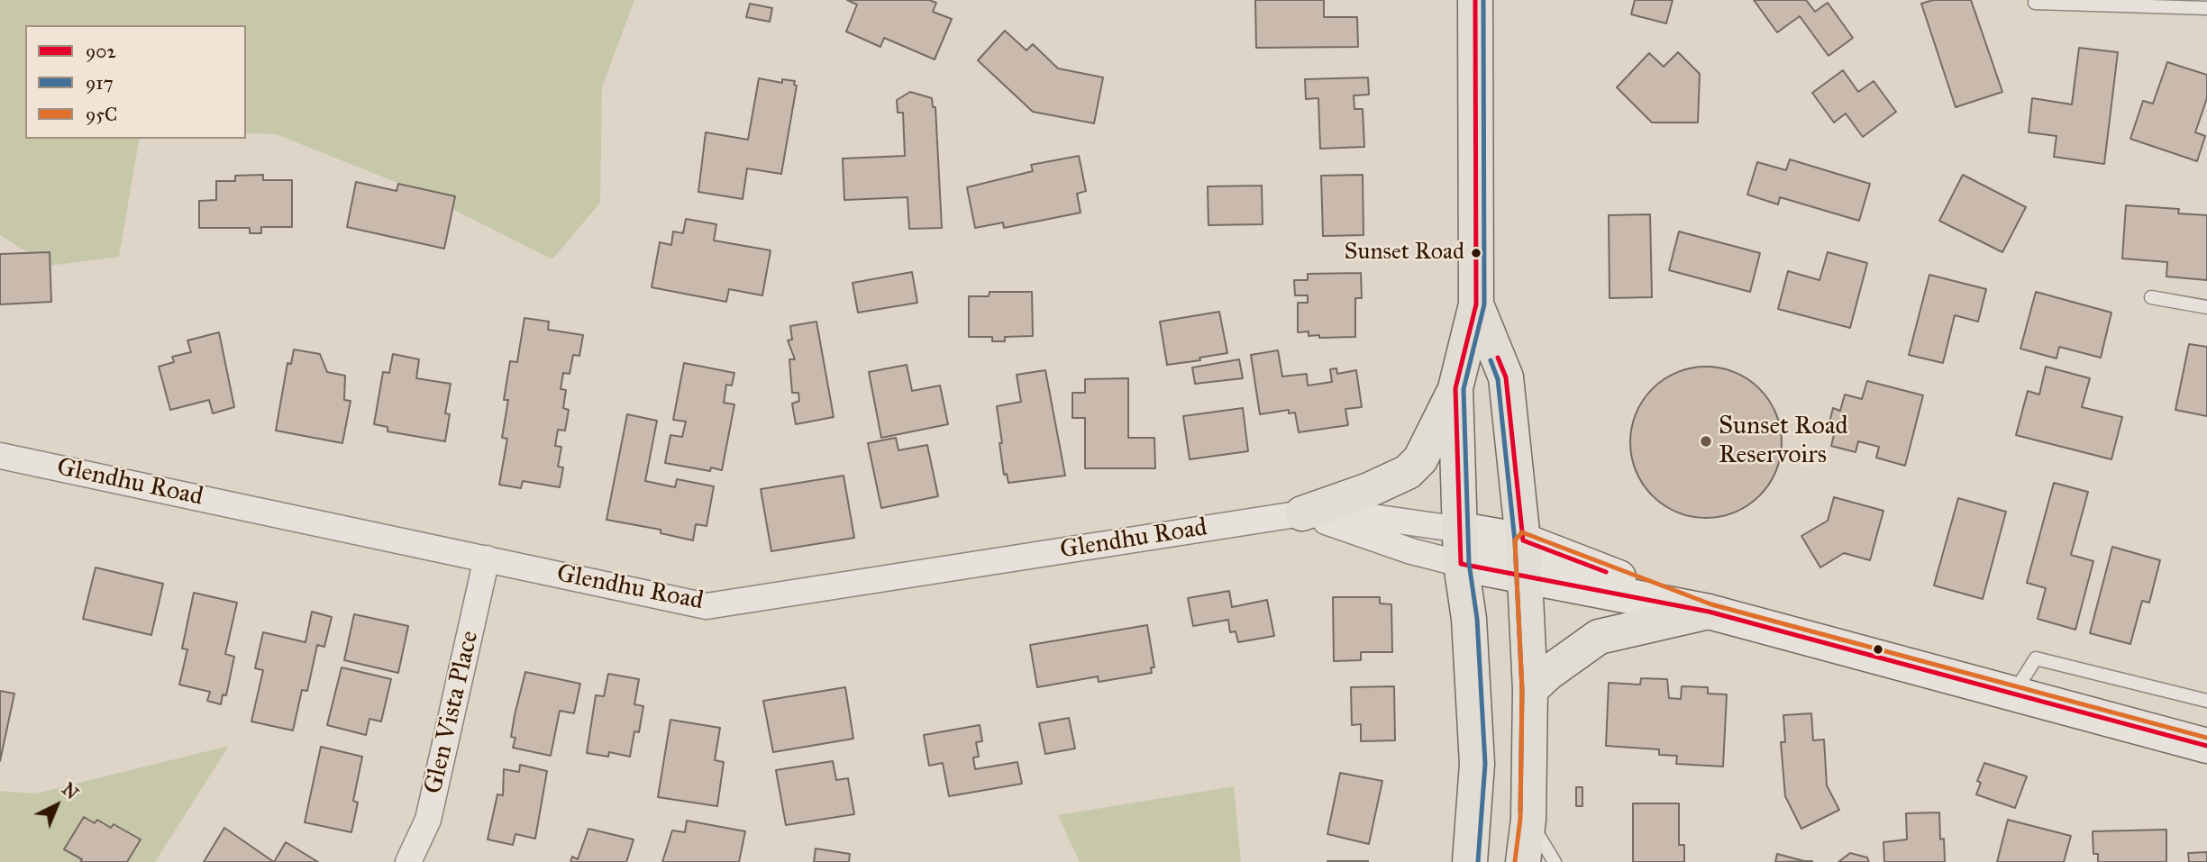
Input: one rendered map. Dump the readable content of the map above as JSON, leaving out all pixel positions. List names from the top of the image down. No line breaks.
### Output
{"streets":{"street":["Glendhu Road","Glen Vista Place"]},"crossings":[["Glendhu Road","Glen Vista Place"]],"places":["Sunset Road","Sunset Road Reservoirs"],"lines":["transit line 902","transit line 917","transit line 95C"],"legend":["902","917","95C"],"north":"top right"}
